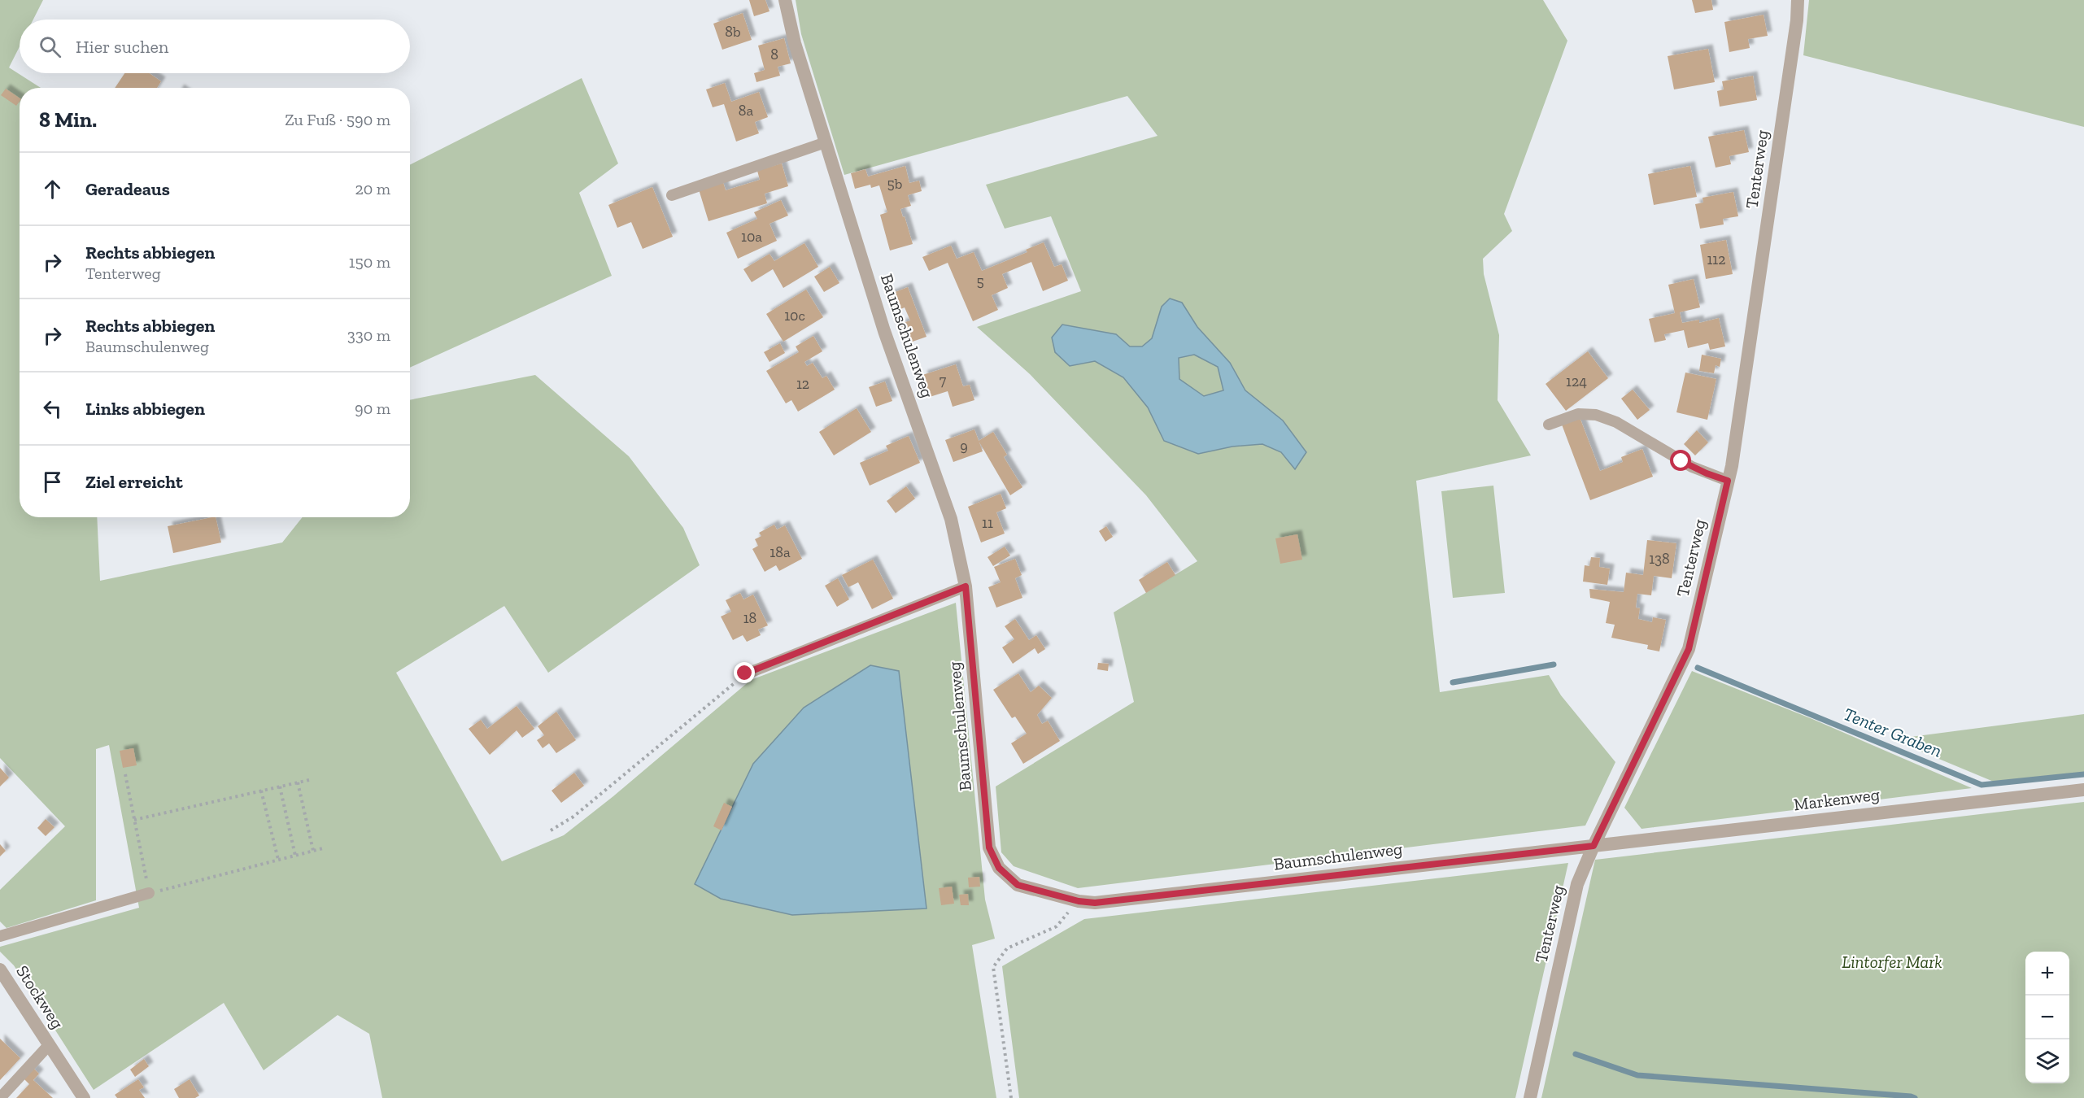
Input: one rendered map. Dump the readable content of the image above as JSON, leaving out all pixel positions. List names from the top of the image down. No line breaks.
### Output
{"streets":{"street":["Tenterweg","Baumschulenweg","Markenweg","Stockweg"]},"crossings":[["Tenterweg","Baumschulenweg"],["Tenterweg","Markenweg"],["Baumschulenweg","Markenweg"]],"water":["Tenter Graben"],"parks":["Lintorfer Mark"],"house_numbers":["8b","8","8a","5b","10a","112","5","10c","7","124","12","9","11","18a","138","18"],"page":{"search":"Hier suchen","heading":["8 Min.","Zu Fuß · 590 m"],"list":[["Geradeaus","20 m"],["Rechts abbiegen","Tenterweg","150 m"],["Rechts abbiegen","Baumschulenweg","330 m"],["Links abbiegen","90 m"],"Ziel erreicht"],"map_buttons":["+","−"]}}
